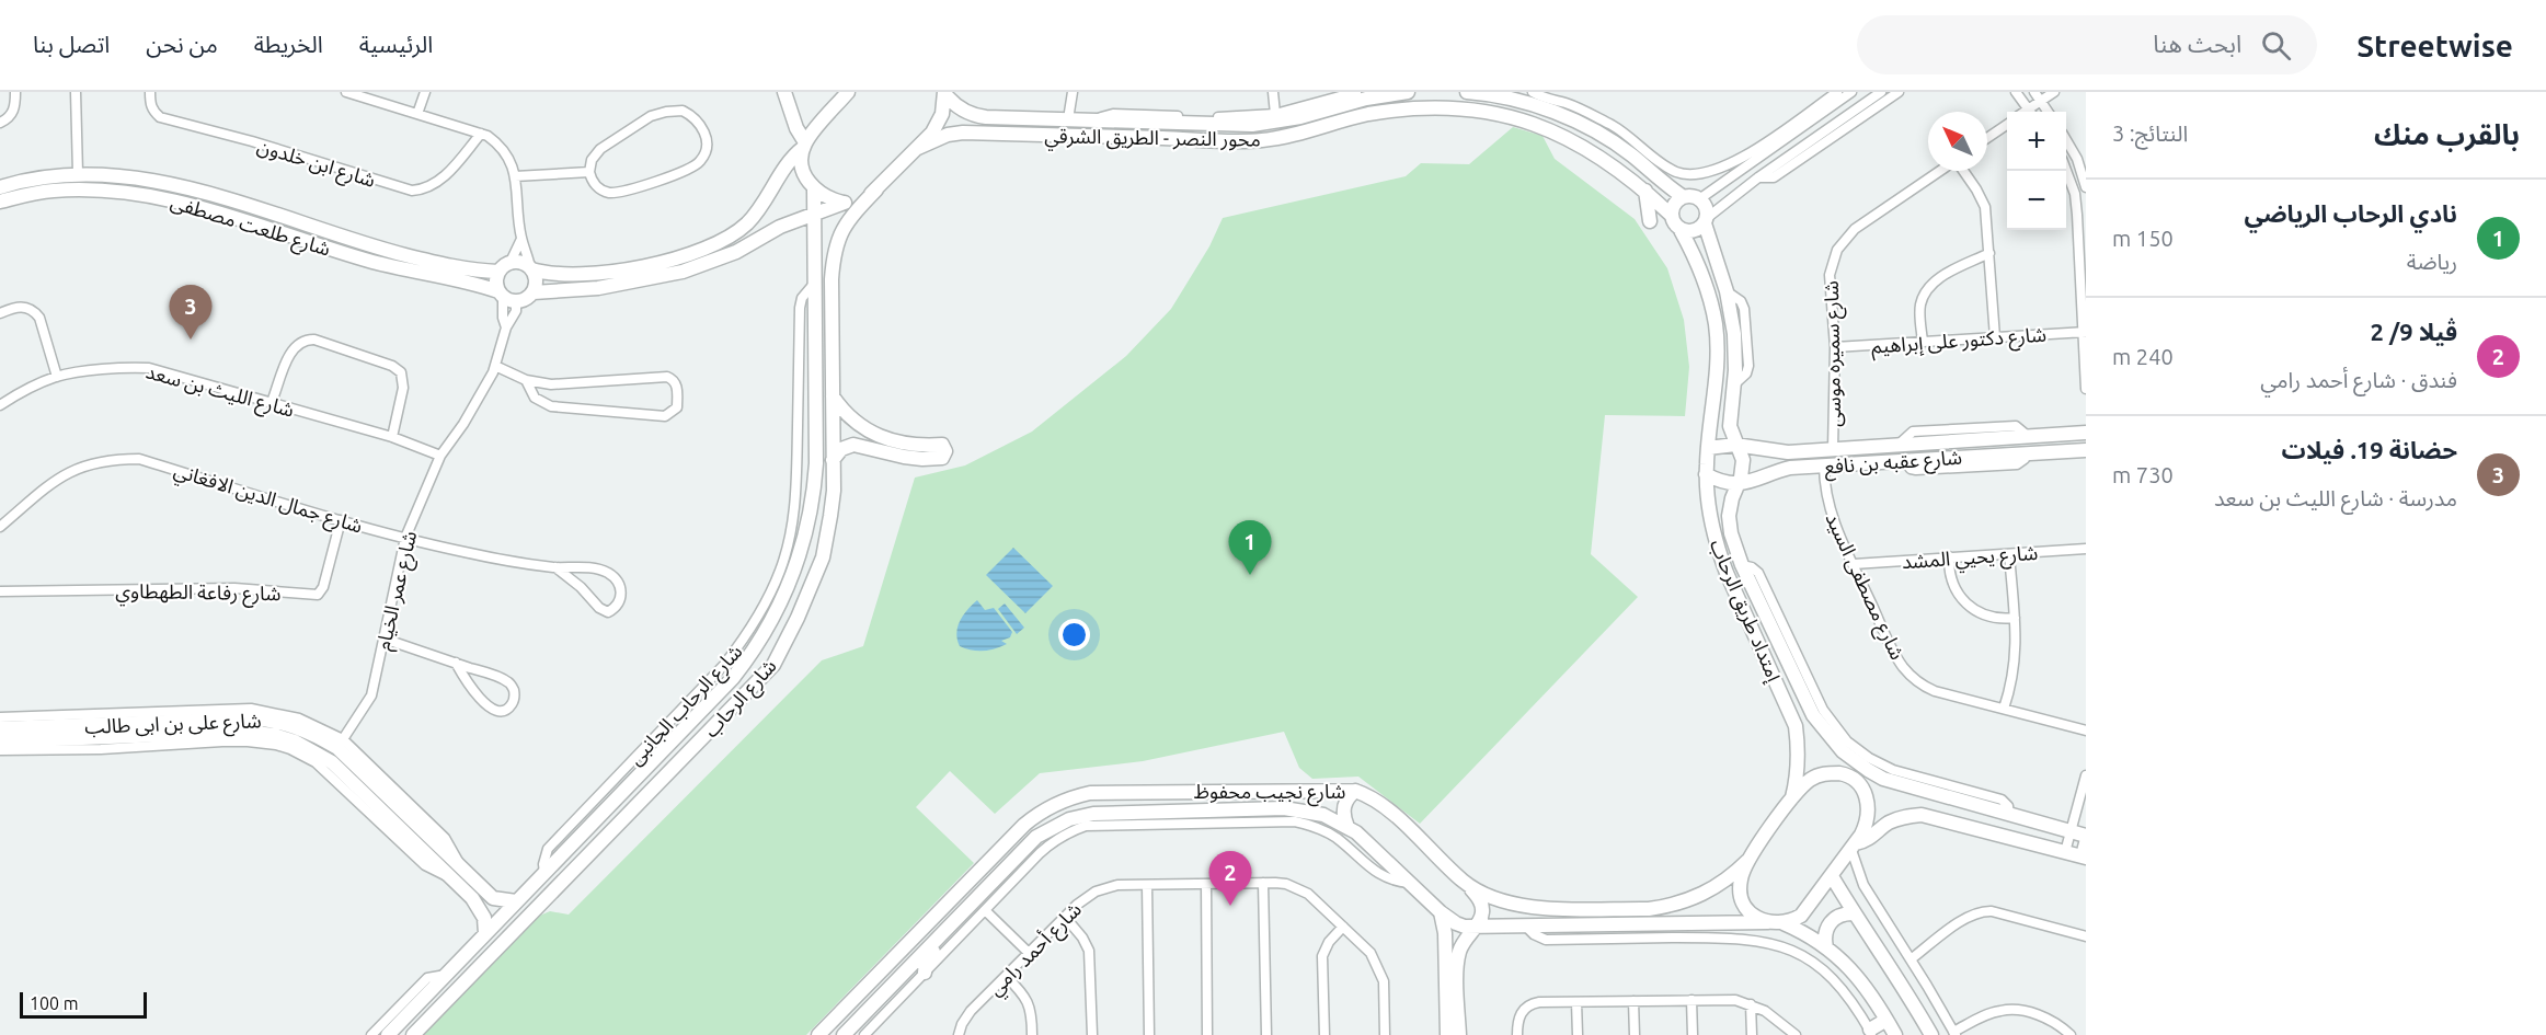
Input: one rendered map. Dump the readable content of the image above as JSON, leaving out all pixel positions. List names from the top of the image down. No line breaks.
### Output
{"streets":{"street":["محور النصر - الطريق الشرقي","شارع ابن خلدون","شارع طلعت مصطفى","شارع دكتور على إبراهيم","شارع سميره موسى","شارع الليث بن سعد","شارع عقبه بن نافع","شارع جمال الدين الافغاني","شارع يحيي المشد","شارع مصطفى السيد","شارع عمر الخيام","شارع رفاعة الطهطاوي","إمتداد طريق الرحاب","شارع الرحاب","شارع الرحاب الجانبى","شارع على بن ابى طالب","شارع نجيب محفوظ","شارع أحمد رامي"]},"crossings":[["محور النصر - الطريق الشرقي","إمتداد طريق الرحاب"],["محور النصر - الطريق الشرقي","شارع الرحاب"],["شارع طلعت مصطفى","شارع عمر الخيام"],["شارع دكتور على إبراهيم","شارع سميره موسى"],["شارع سميره موسى","شارع عقبه بن نافع"],["شارع الليث بن سعد","شارع عمر الخيام"],["شارع عقبه بن نافع","شارع مصطفى السيد"],["شارع عقبه بن نافع","إمتداد طريق الرحاب"],["شارع جمال الدين الافغاني","شارع عمر الخيام"],["شارع جمال الدين الافغاني","شارع رفاعة الطهطاوي"],["شارع يحيي المشد","شارع مصطفى السيد"],["شارع عمر الخيام","شارع على بن ابى طالب"],["شارع الرحاب","شارع الرحاب الجانبى"],["شارع الرحاب","شارع على بن ابى طالب"]],"scale_bar":"100 m","north":"top left","page":{"header":"Streetwise","search":"ابحث هنا","nav":["الرئيسية","الخريطة","من نحن","اتصل بنا"],"heading":["بالقرب منك","النتائج: 3"],"map_buttons":["+","−"],"list":[{"mark":"1","name":"نادي الرحاب الرياضي","note":"رياضة","value":"150 m"},{"mark":"2","name":"ڤيلا 9/ 2","note":"فندق · شارع أحمد رامي","value":"240 m"},{"mark":"3","name":"حضانة 19. فيلات","note":"مدرسة · شارع الليث بن سعد","value":"730 m"}],"pins":["3","1","2"],"scale":"100 m"}}
